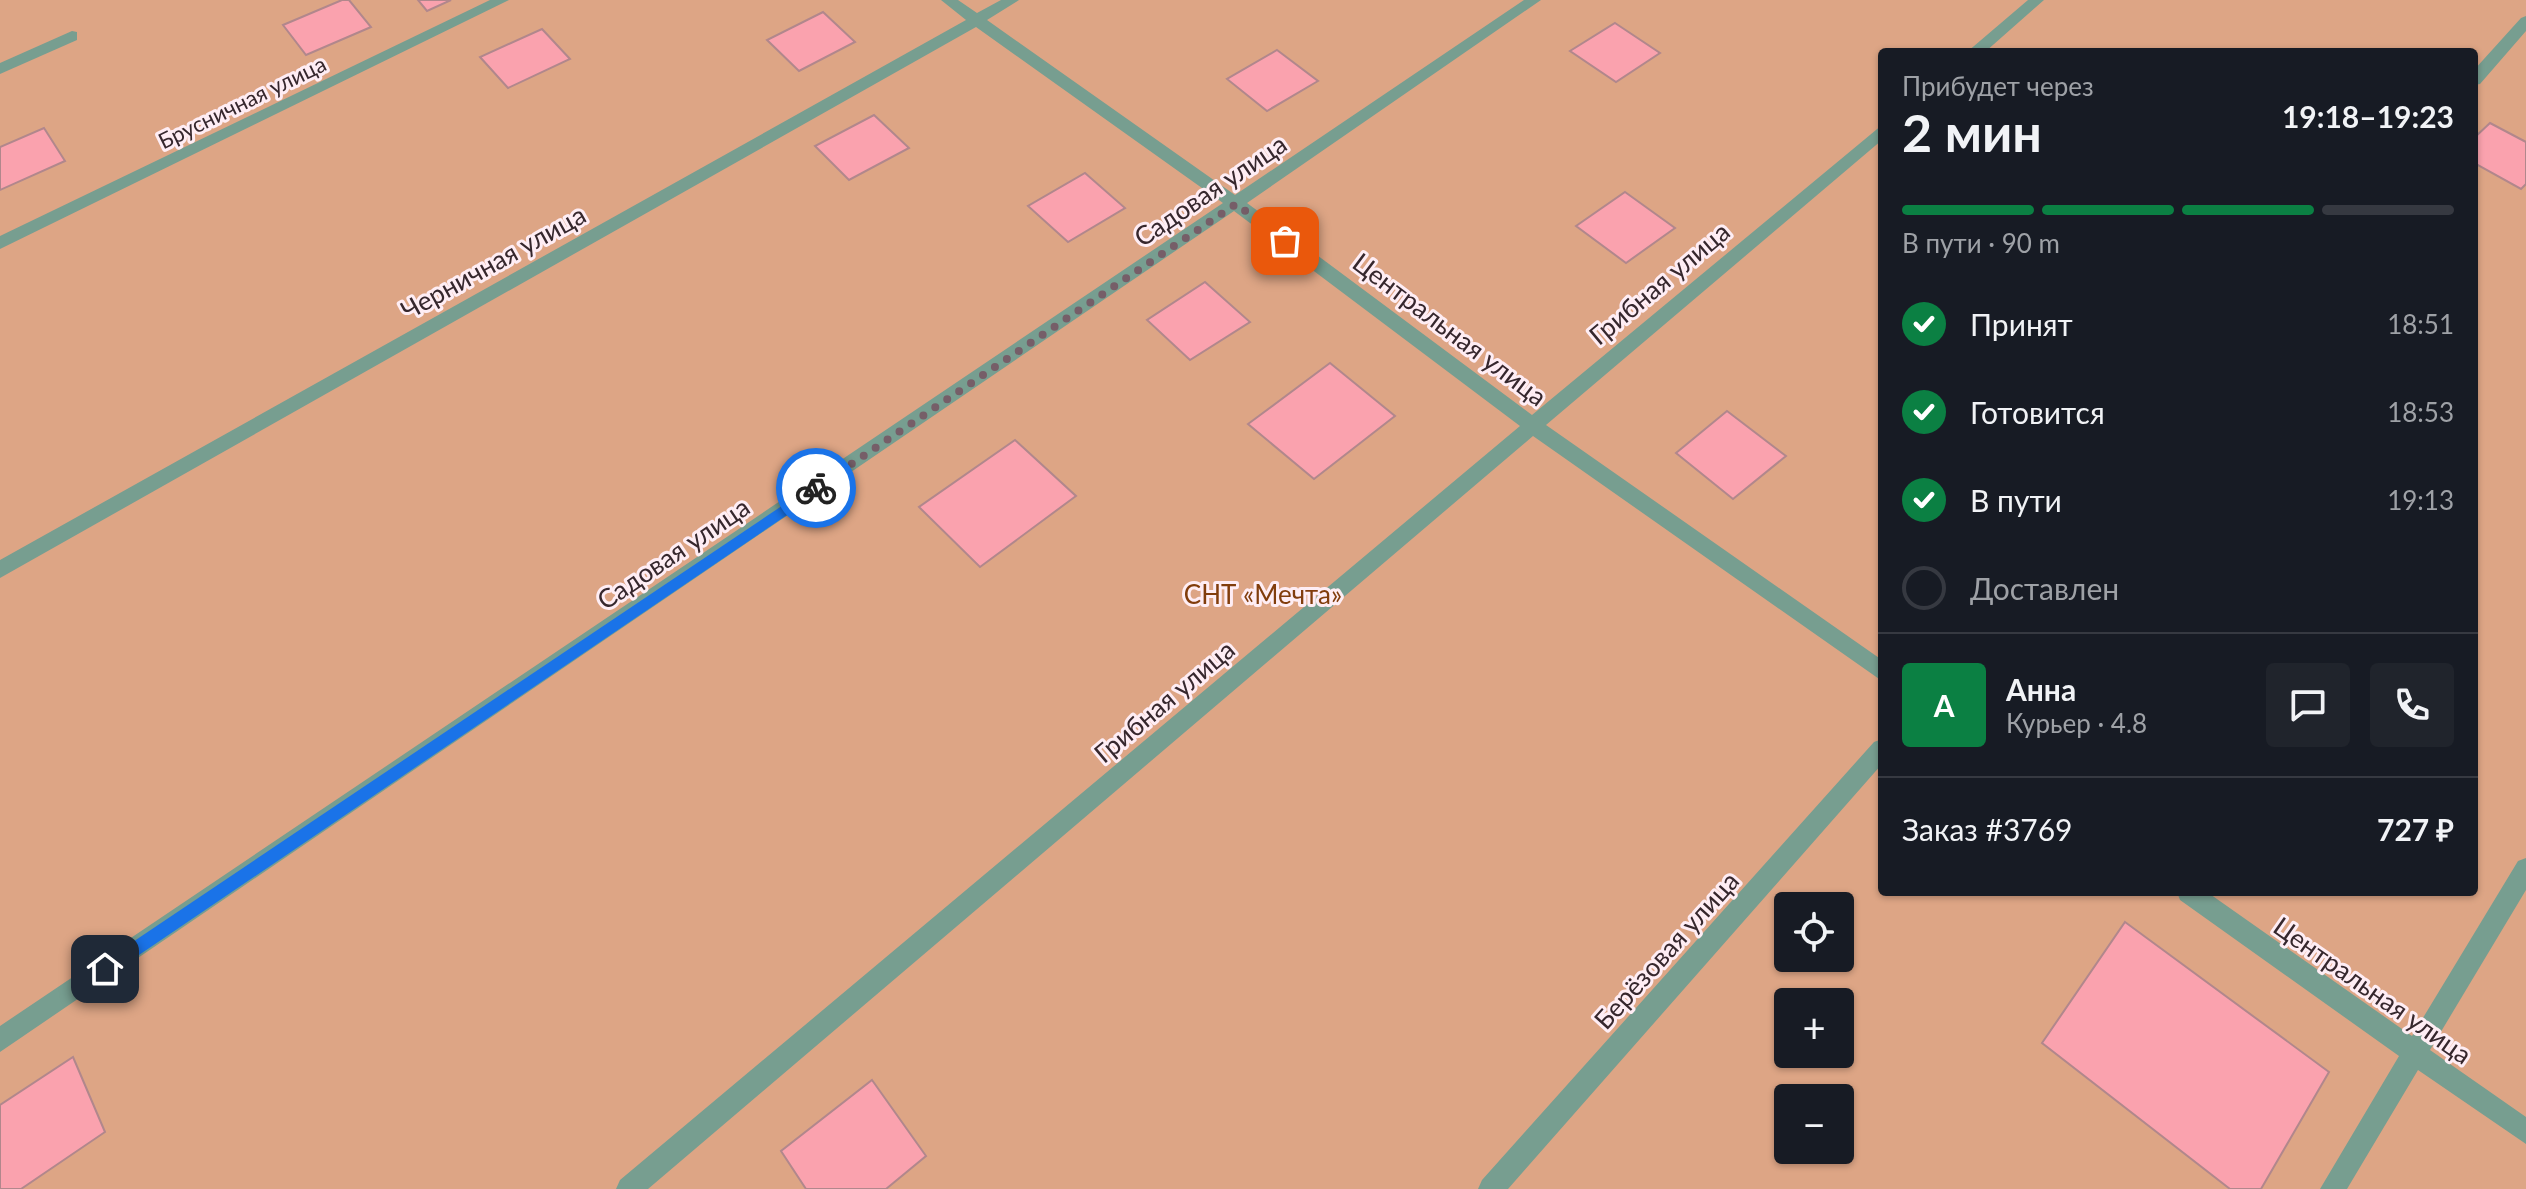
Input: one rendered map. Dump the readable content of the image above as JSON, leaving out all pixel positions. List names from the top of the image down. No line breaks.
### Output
{"streets":{"street":["Брусничная улица","Садовая улица","Черничная улица","Грибная улица","Центральная улица","Берёзовая улица"]},"crossings":[["Садовая улица","Центральная улица"],["Черничная улица","Центральная улица"],["Грибная улица","Центральная улица"]],"parks":["СНТ «Мечта»"],"page":{"heading":["2 мин","Прибудет через","19:18–19:23"],"panel":["Анна","Курьер · 4.8","Заказ #3769","727 ₽"],"bar":"В пути · 90 m","list":[["Принят","18:51"],["Готовится","18:53"],["В пути","19:13"],"Доставлен"],"round":"А","map_buttons":["+","−"]}}
